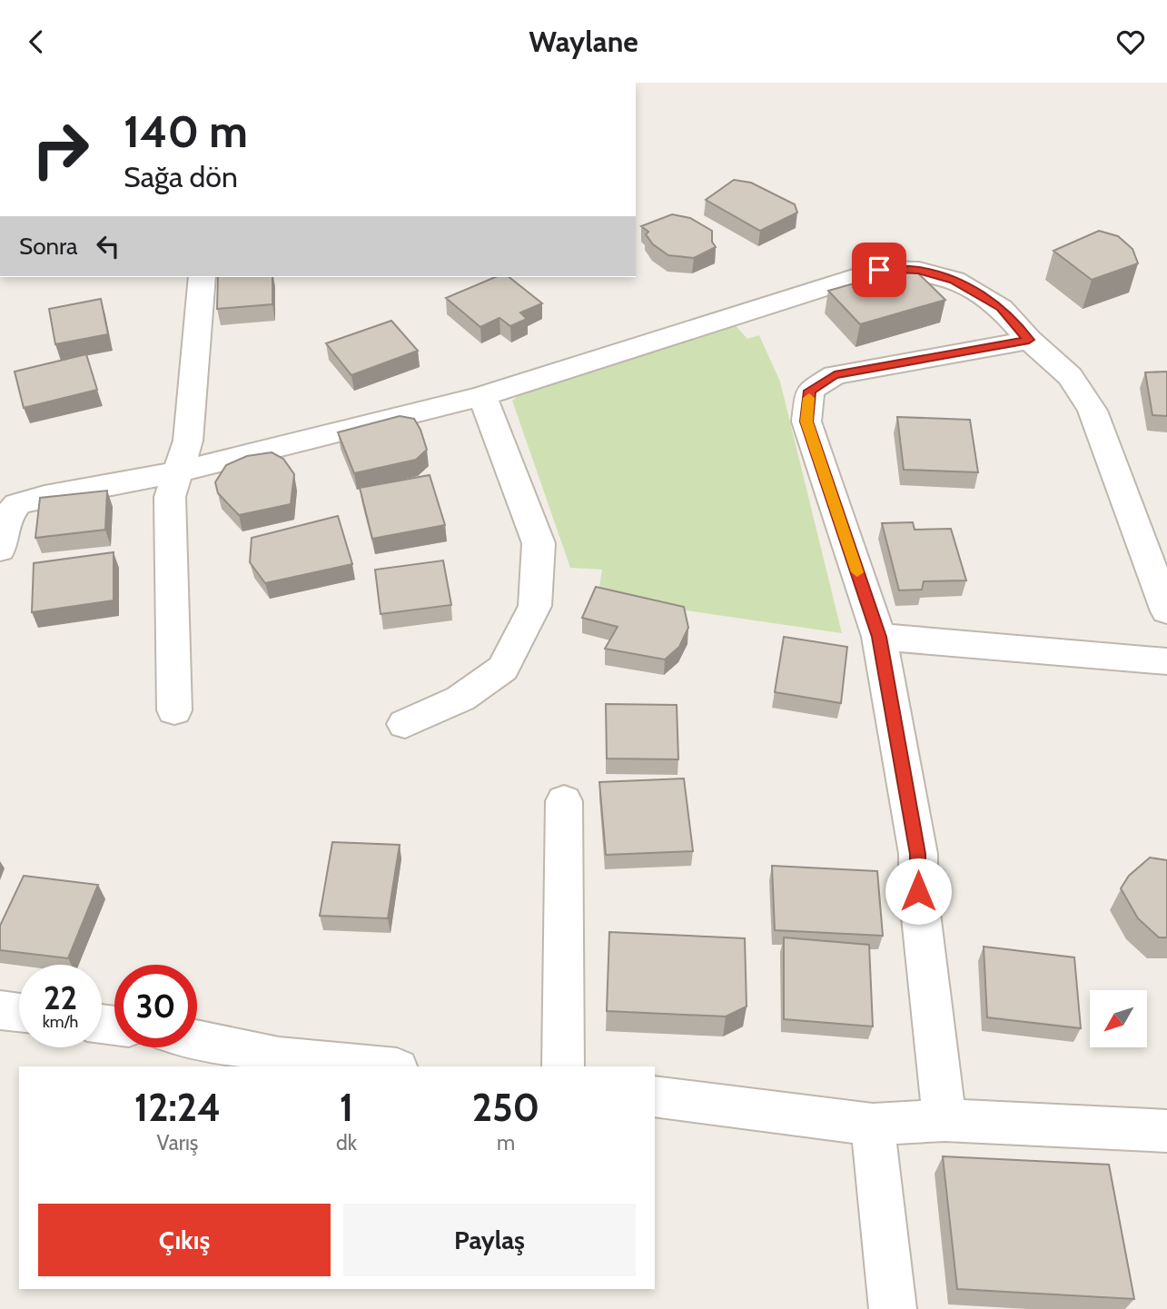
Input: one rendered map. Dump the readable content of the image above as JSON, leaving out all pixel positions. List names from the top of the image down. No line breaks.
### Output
{"north":"bottom left","page":{"header":"Waylane","turn":["140 m","Sağa dön"],"then":"Sonra","speed":"22 km/h","limit":"30","eta":["12:24","Varış","1","dk","250","m"],"buttons":["Çıkış","Paylaş"]}}
